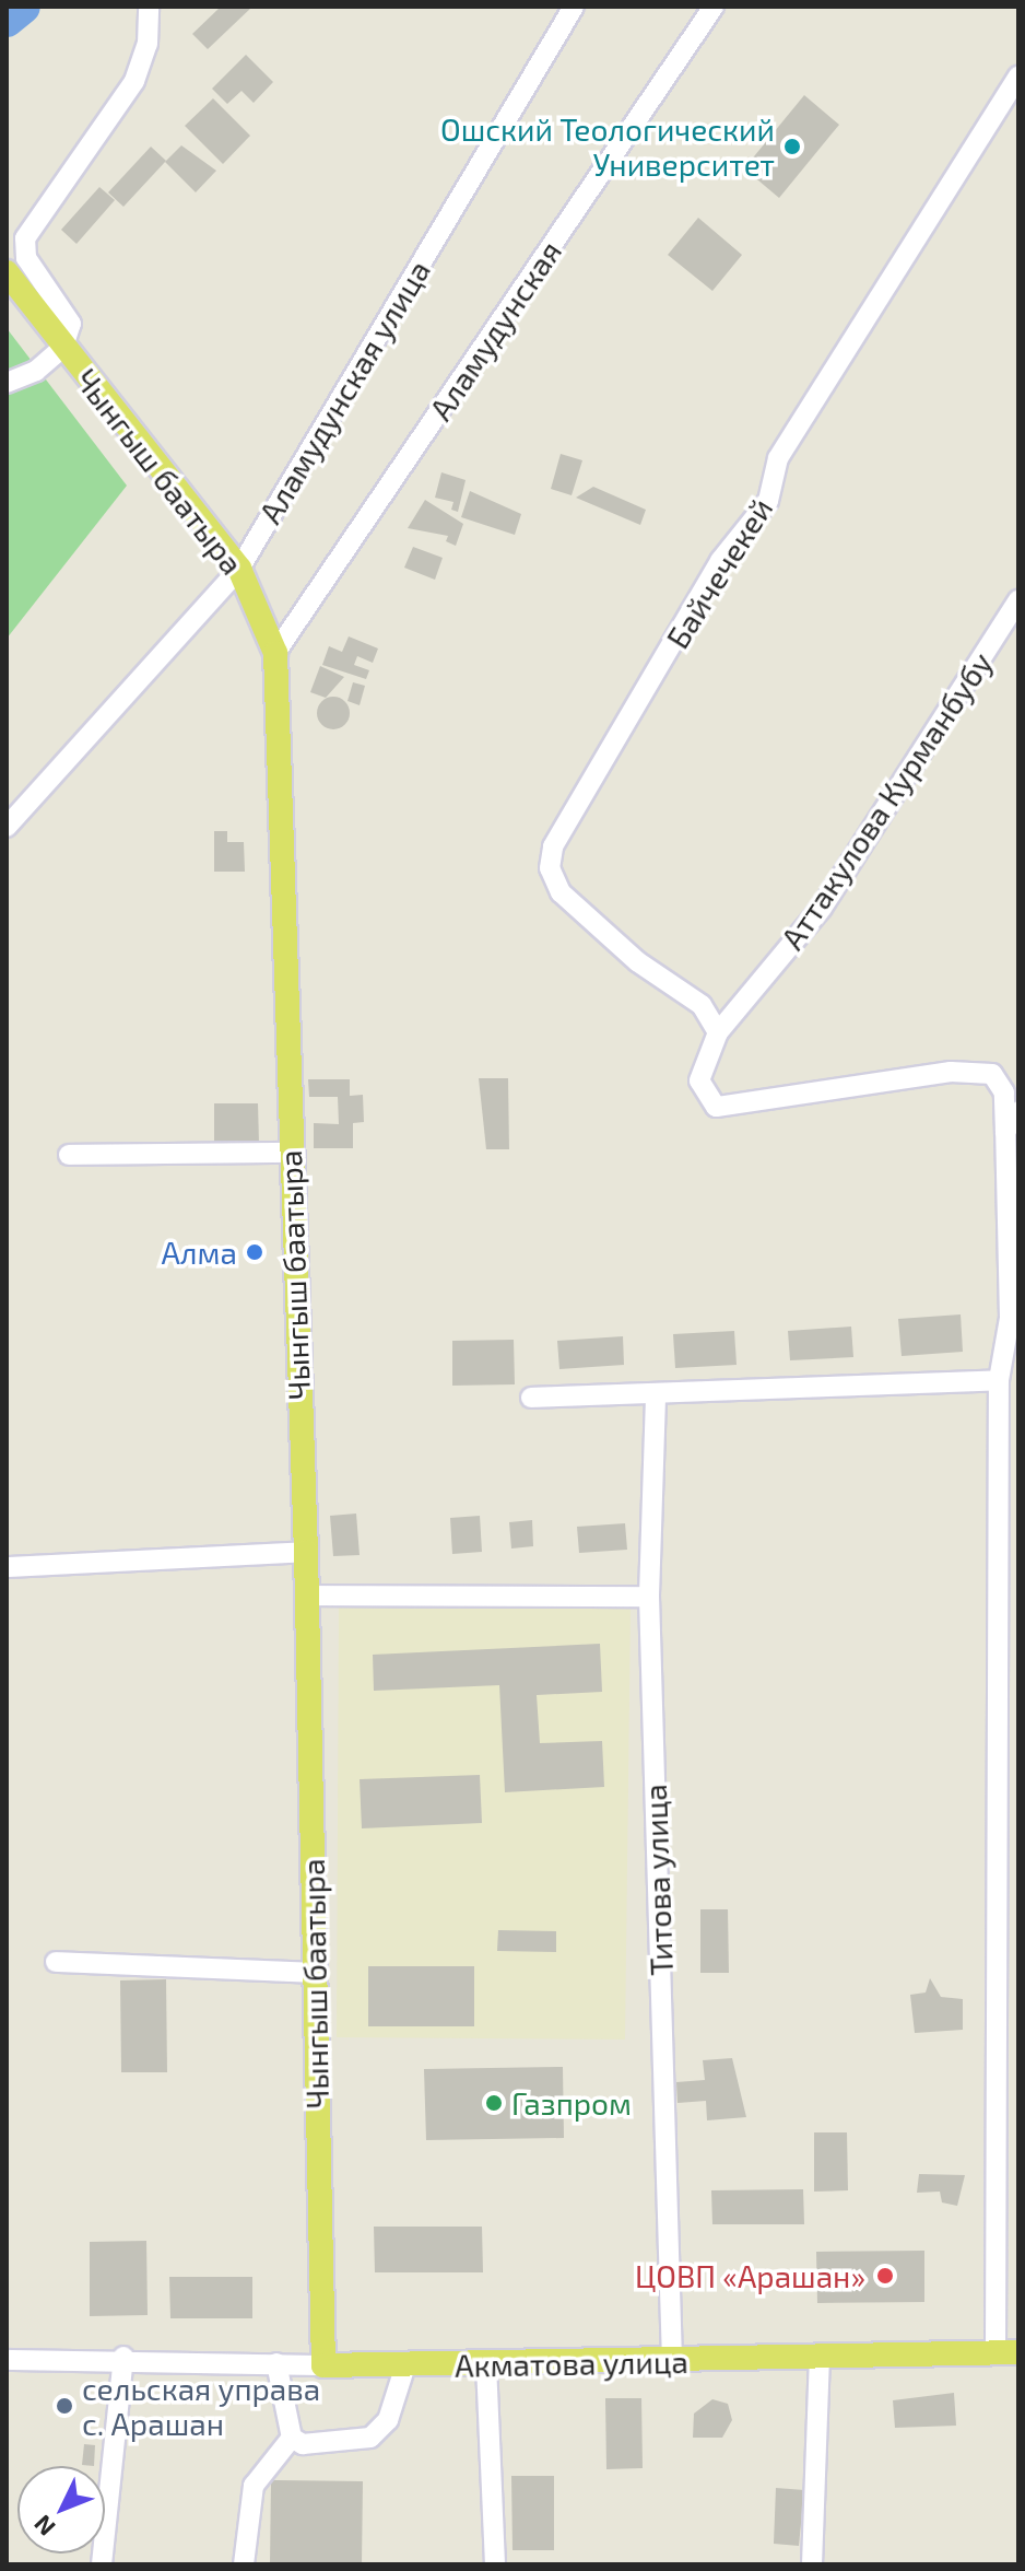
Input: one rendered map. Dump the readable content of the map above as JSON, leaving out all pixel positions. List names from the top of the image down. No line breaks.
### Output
{"streets":{"main road":["Чынгыш баатыра","Акматова улица"],"street":["Аламудунская","Аламудунская улица","Байчечекей","Аттакулова Курманбубу","Титова улица"]},"crossings":[["Аламудунская","Чынгыш баатыра"],["Аламудунская улица","Чынгыш баатыра"],["Чынгыш баатыра","Акматова улица"],["Байчечекей","Аттакулова Курманбубу"],["Титова улица","Акматова улица"]],"places":["Ошский Теологический Университет","Алма","Газпром","ЦОВП «Арашан»","сельская управа с. Арашан"],"north":"bottom left"}
